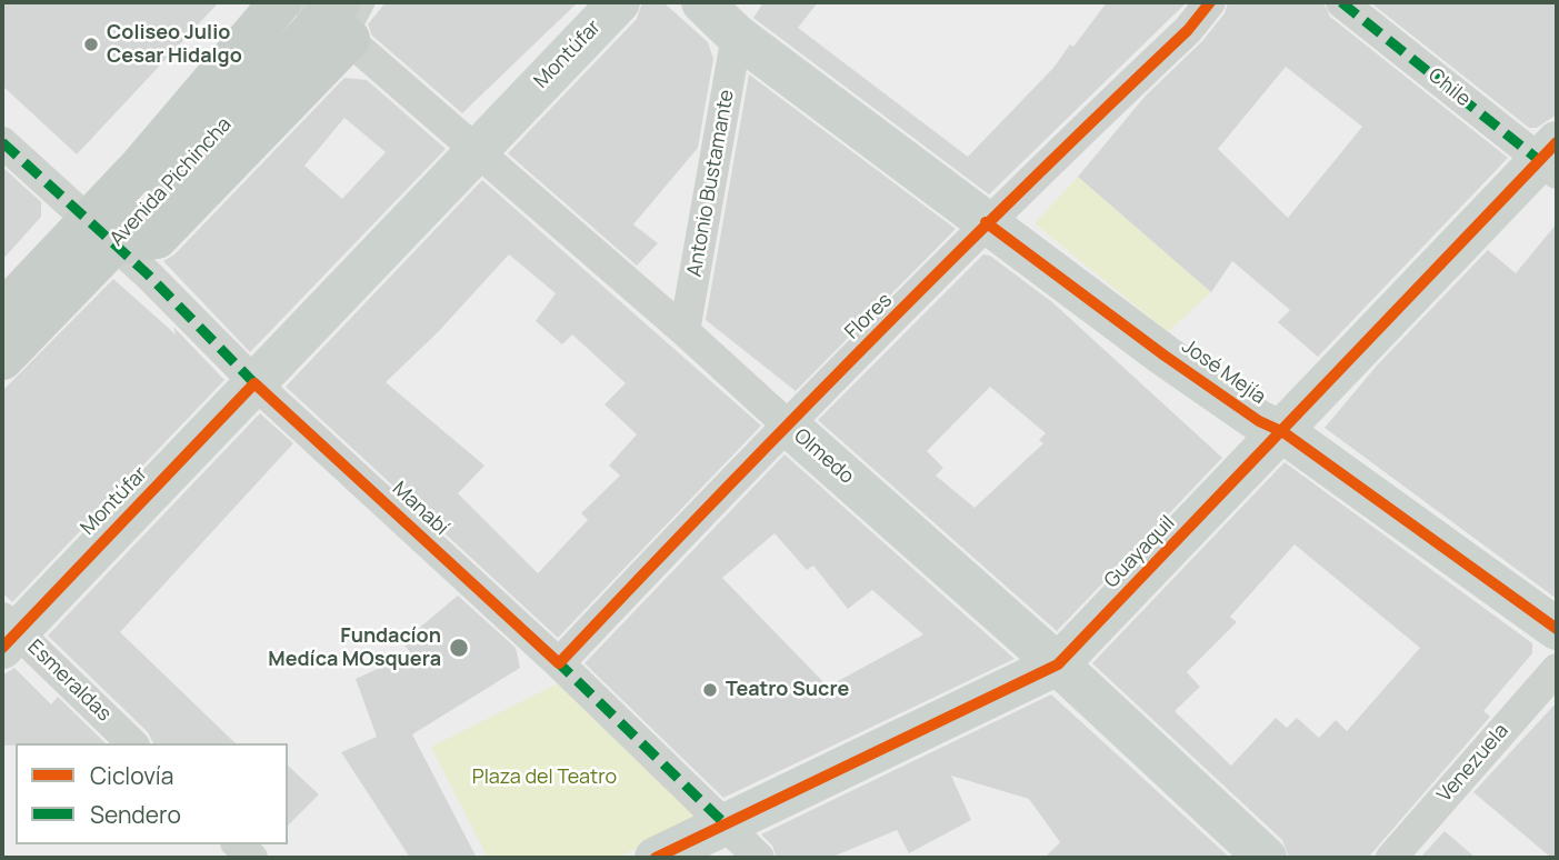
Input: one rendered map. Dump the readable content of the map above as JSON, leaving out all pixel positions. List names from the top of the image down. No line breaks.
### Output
{"streets":{"main road":["Avenida Pichincha"],"street":["Montúfar","Chile","Antonio Bustamante","Flores","José Mejía","Olmedo","Manabí","Guayaquil","Esmeraldas","Venezuela"]},"crossings":[["Montúfar","Olmedo"],["Montúfar","Manabí"],["Montúfar","Esmeraldas"],["Chile","Guayaquil"],["Avenida Pichincha","Olmedo"],["Avenida Pichincha","Manabí"],["Antonio Bustamante","José Mejía"],["Antonio Bustamante","Olmedo"],["Flores","José Mejía"],["Flores","Olmedo"],["Flores","Manabí"],["José Mejía","Guayaquil"],["Olmedo","Guayaquil"],["Manabí","Guayaquil"]],"parks":["Plaza del Teatro"],"places":["Coliseo Julio Cesar Hidalgo","Fundacíon Medíca MOsquera","Teatro Sucre"],"legend":["Ciclovía","Sendero"]}
